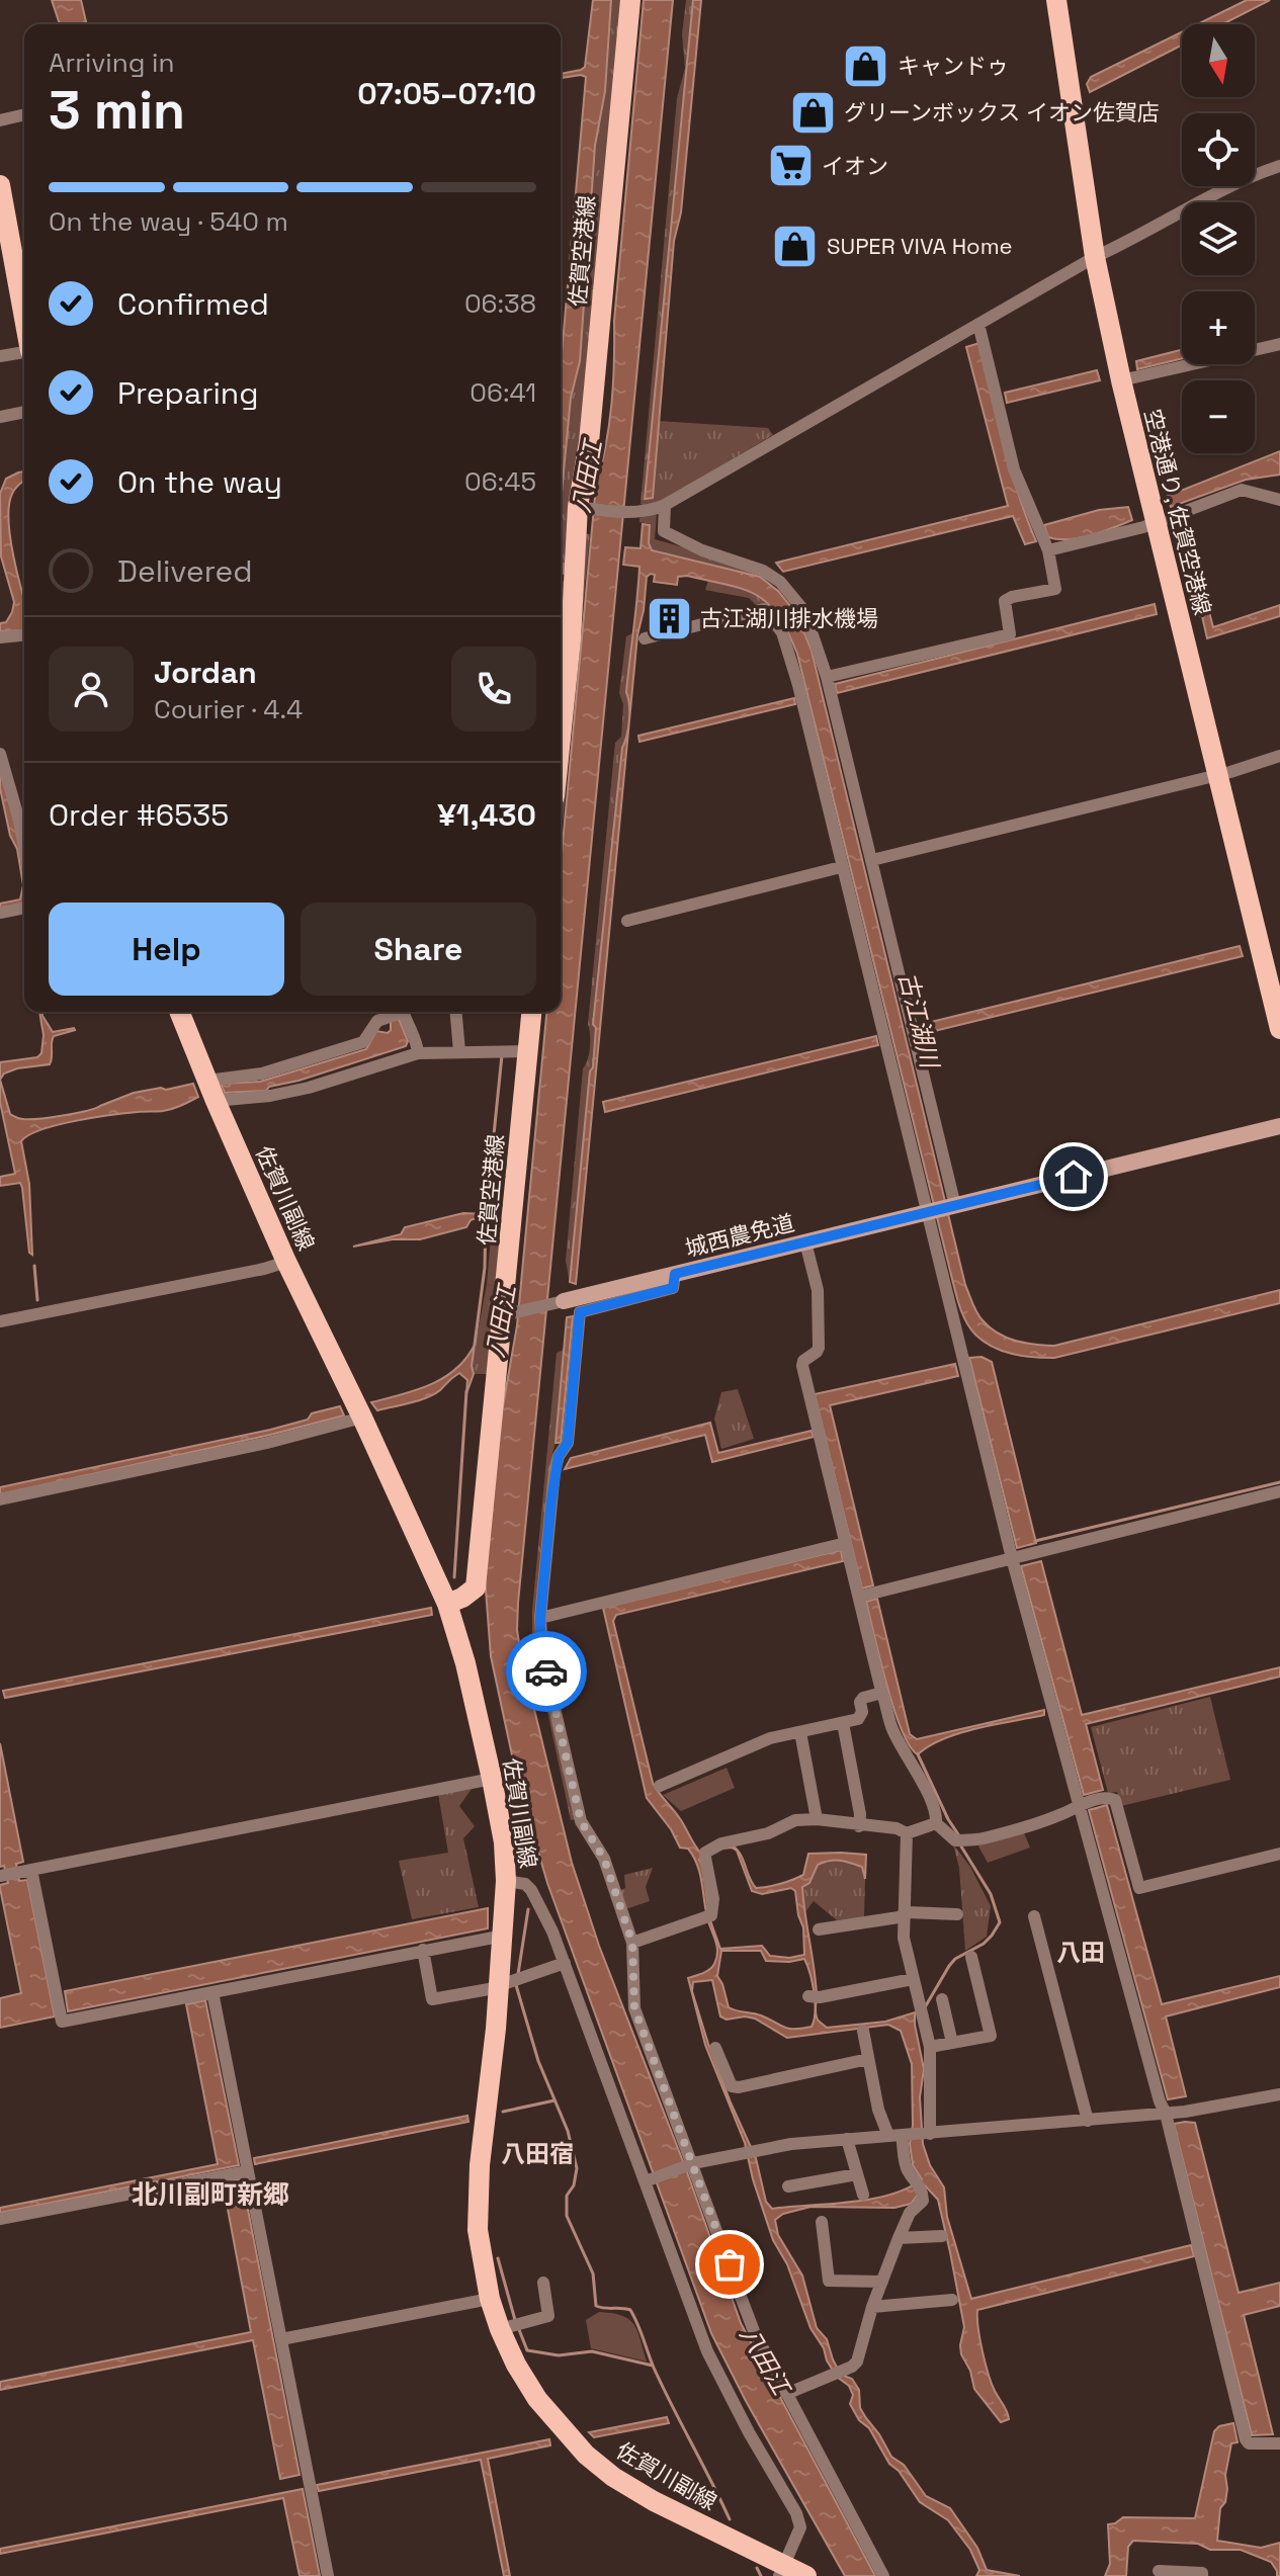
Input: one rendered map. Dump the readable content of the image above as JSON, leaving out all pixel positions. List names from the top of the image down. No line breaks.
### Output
{"streets":{"main road":["佐賀空港線","空港通り, 佐賀空港線","佐賀川副線"],"street":["城西農免道"]},"crossings":[["佐賀空港線","佐賀川副線"]],"districts":["八田","八田宿","北川副町新郷"],"water":["八田江","古江湖川"],"places":{"shop":["キャンドゥ","グリーンボックス イオン佐賀店","SUPER VIVA Home"],"supermarket":["イオン"],"building":["古江湖川排水機場"]},"north":"bottom","page":{"map_buttons":["+","−"],"heading":["3 min","Arriving in","07:05–07:10"],"panel":["Jordan","Courier · 4.4","Order #6535","¥1,430"],"bar":"On the way · 540 m","list":[["Confirmed","06:38"],["Preparing","06:41"],["On the way","06:45"],"Delivered"],"buttons":["Help","Share"]}}
